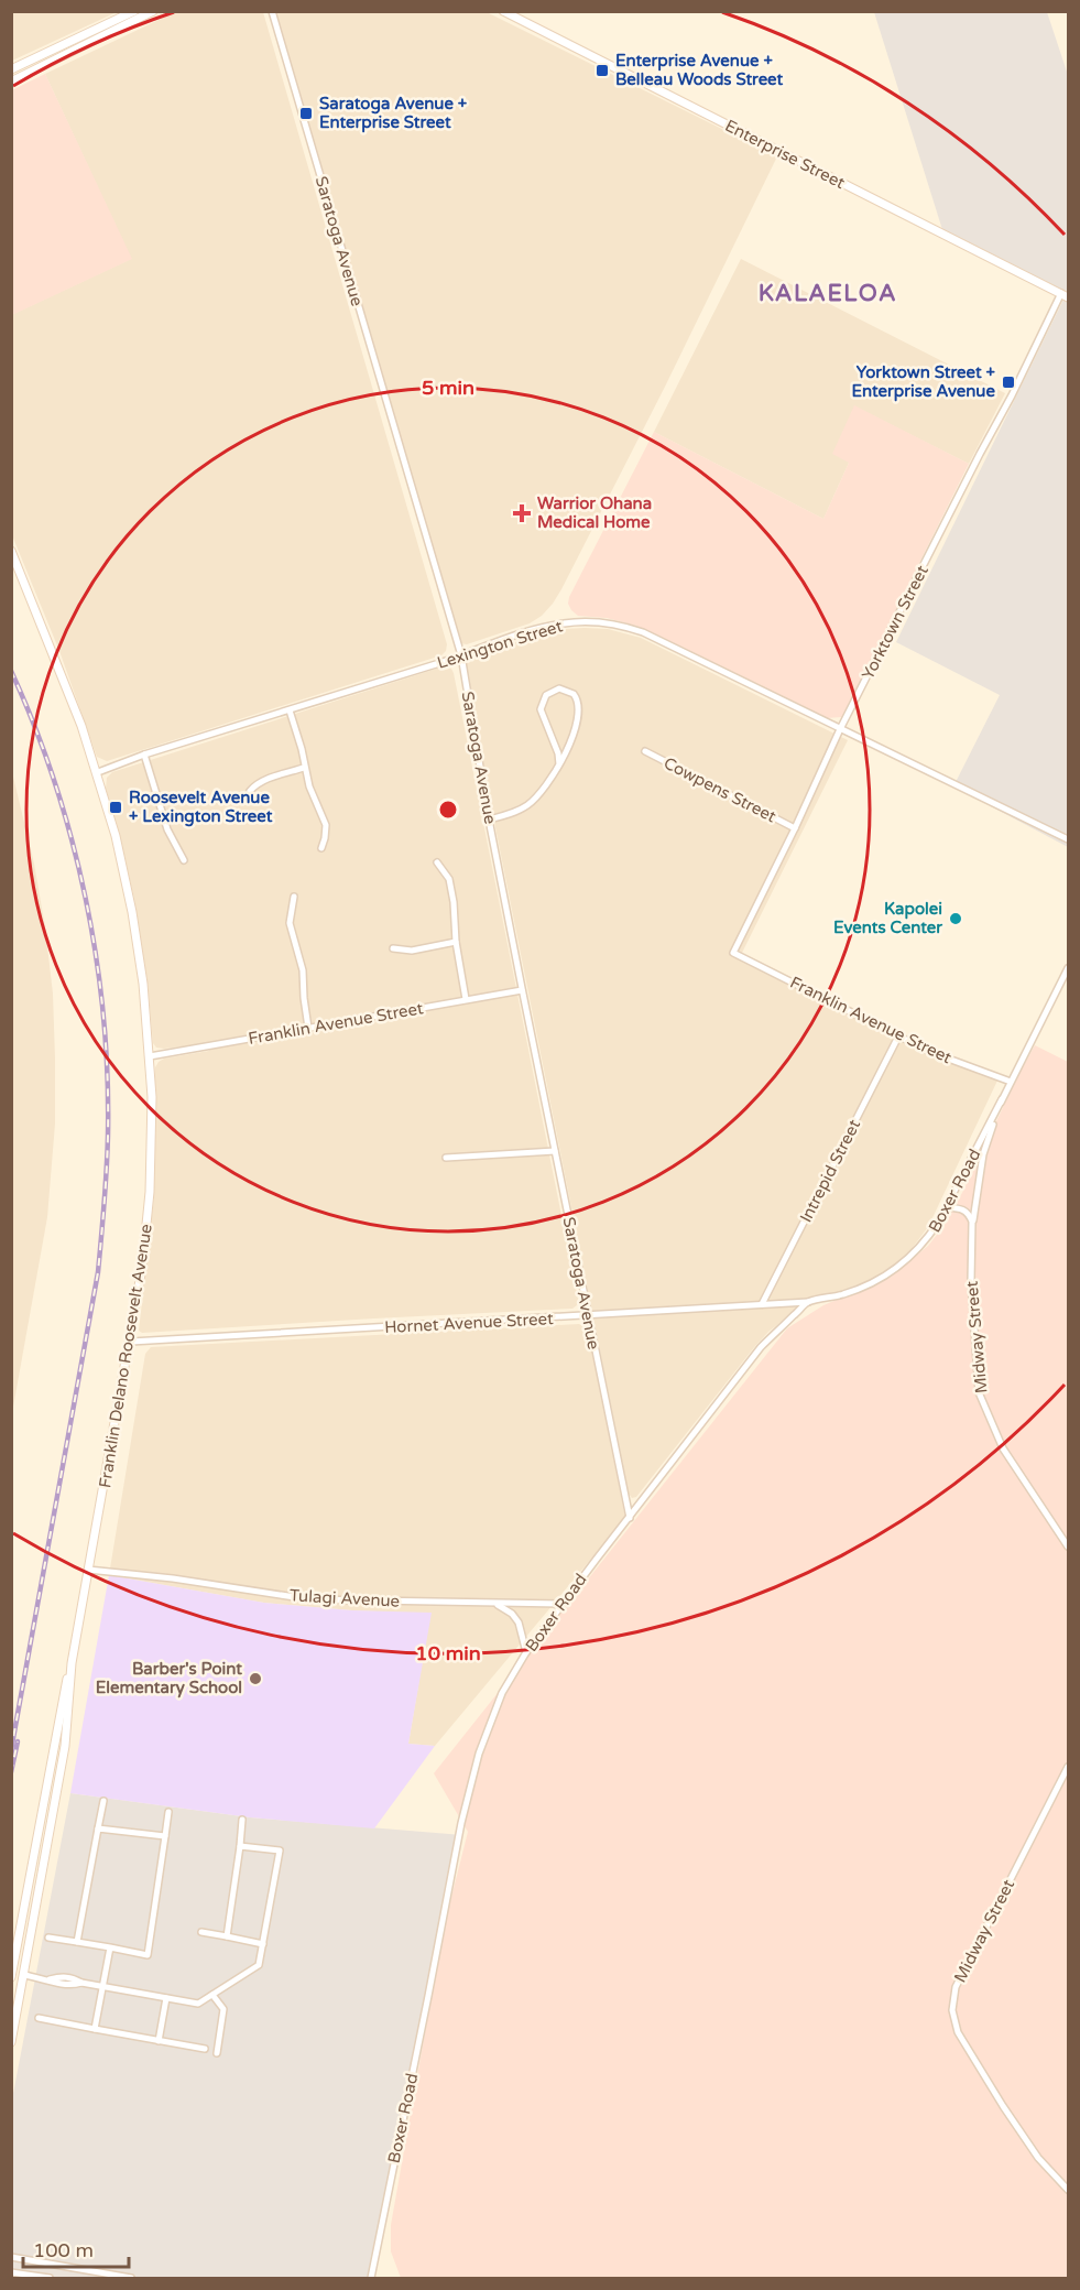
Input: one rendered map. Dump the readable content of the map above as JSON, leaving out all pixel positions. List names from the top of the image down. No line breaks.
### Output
{"streets":{"main road":["Enterprise Street","Franklin Delano Roosevelt Avenue"],"street":["Saratoga Avenue","Yorktown Street","Lexington Street","Cowpens Street","Franklin Avenue Street","Intrepid Street","Boxer Road","Hornet Avenue Street","Midway Street","Tulagi Avenue"]},"crossings":[["Enterprise Street","Yorktown Street"],["Saratoga Avenue","Lexington Street"],["Saratoga Avenue","Franklin Avenue Street"],["Saratoga Avenue","Boxer Road"],["Saratoga Avenue","Hornet Avenue Street"],["Yorktown Street","Lexington Street"],["Yorktown Street","Cowpens Street"],["Yorktown Street","Franklin Avenue Street"],["Lexington Street","Franklin Delano Roosevelt Avenue"],["Franklin Avenue Street","Intrepid Street"],["Franklin Avenue Street","Midway Street"],["Franklin Avenue Street","Franklin Delano Roosevelt Avenue"],["Intrepid Street","Hornet Avenue Street"],["Boxer Road","Hornet Avenue Street"],["Boxer Road","Midway Street"],["Boxer Road","Tulagi Avenue"],["Hornet Avenue Street","Franklin Delano Roosevelt Avenue"],["Franklin Delano Roosevelt Avenue","Tulagi Avenue"]],"districts":["KALAELOA"],"places":{"transit":["Enterprise Avenue + Belleau Woods Street","Saratoga Avenue + Enterprise Street","Yorktown Street + Enterprise Avenue","Roosevelt Avenue + Lexington Street"],"health":["Warrior Ohana Medical Home"],"other":["Kapolei Events Center","Barber's Point Elementary School"]},"scale_bar":"100 m","rings":["5 min","10 min"]}
